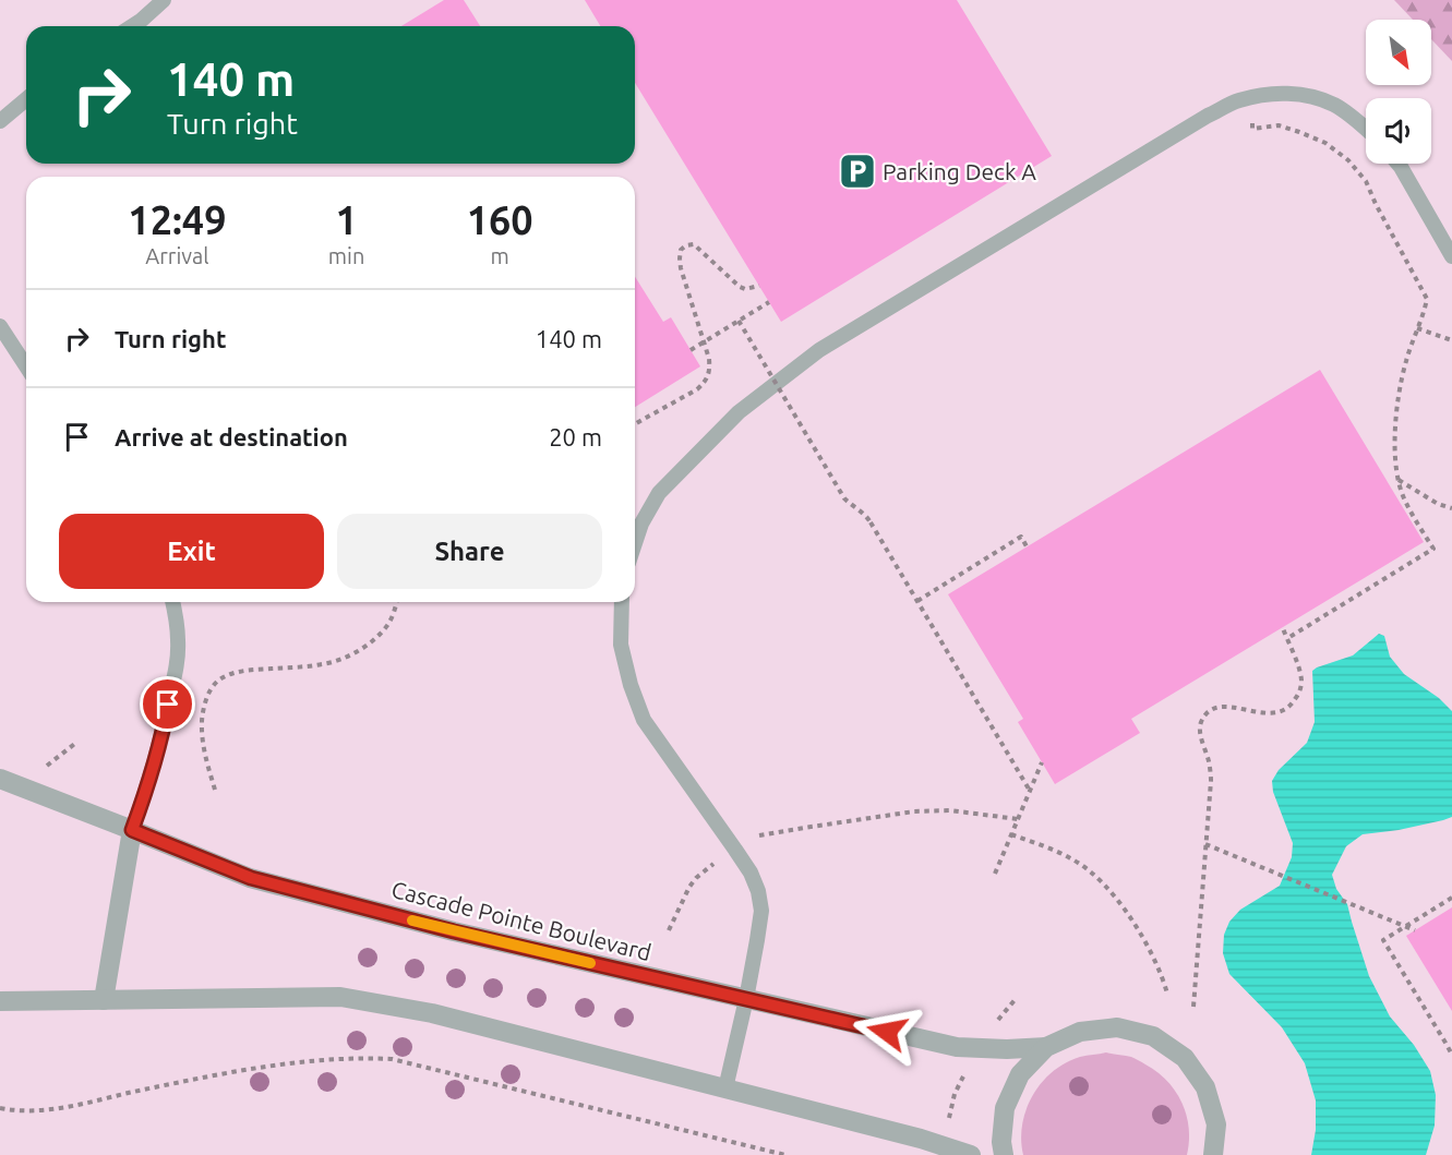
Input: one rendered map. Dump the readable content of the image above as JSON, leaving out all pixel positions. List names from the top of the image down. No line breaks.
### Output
{"streets":{"street":["Cascade Pointe Boulevard"]},"places":{"parking":["Parking Deck A"]},"north":"bottom right","page":{"turn":["140 m","Turn right"],"eta":["12:49","Arrival","1","min","160","m"],"list":[{"name":"Turn right","value":"140 m"},{"name":"Arrive at destination","value":"20 m"}],"buttons":["Exit","Share"]}}
